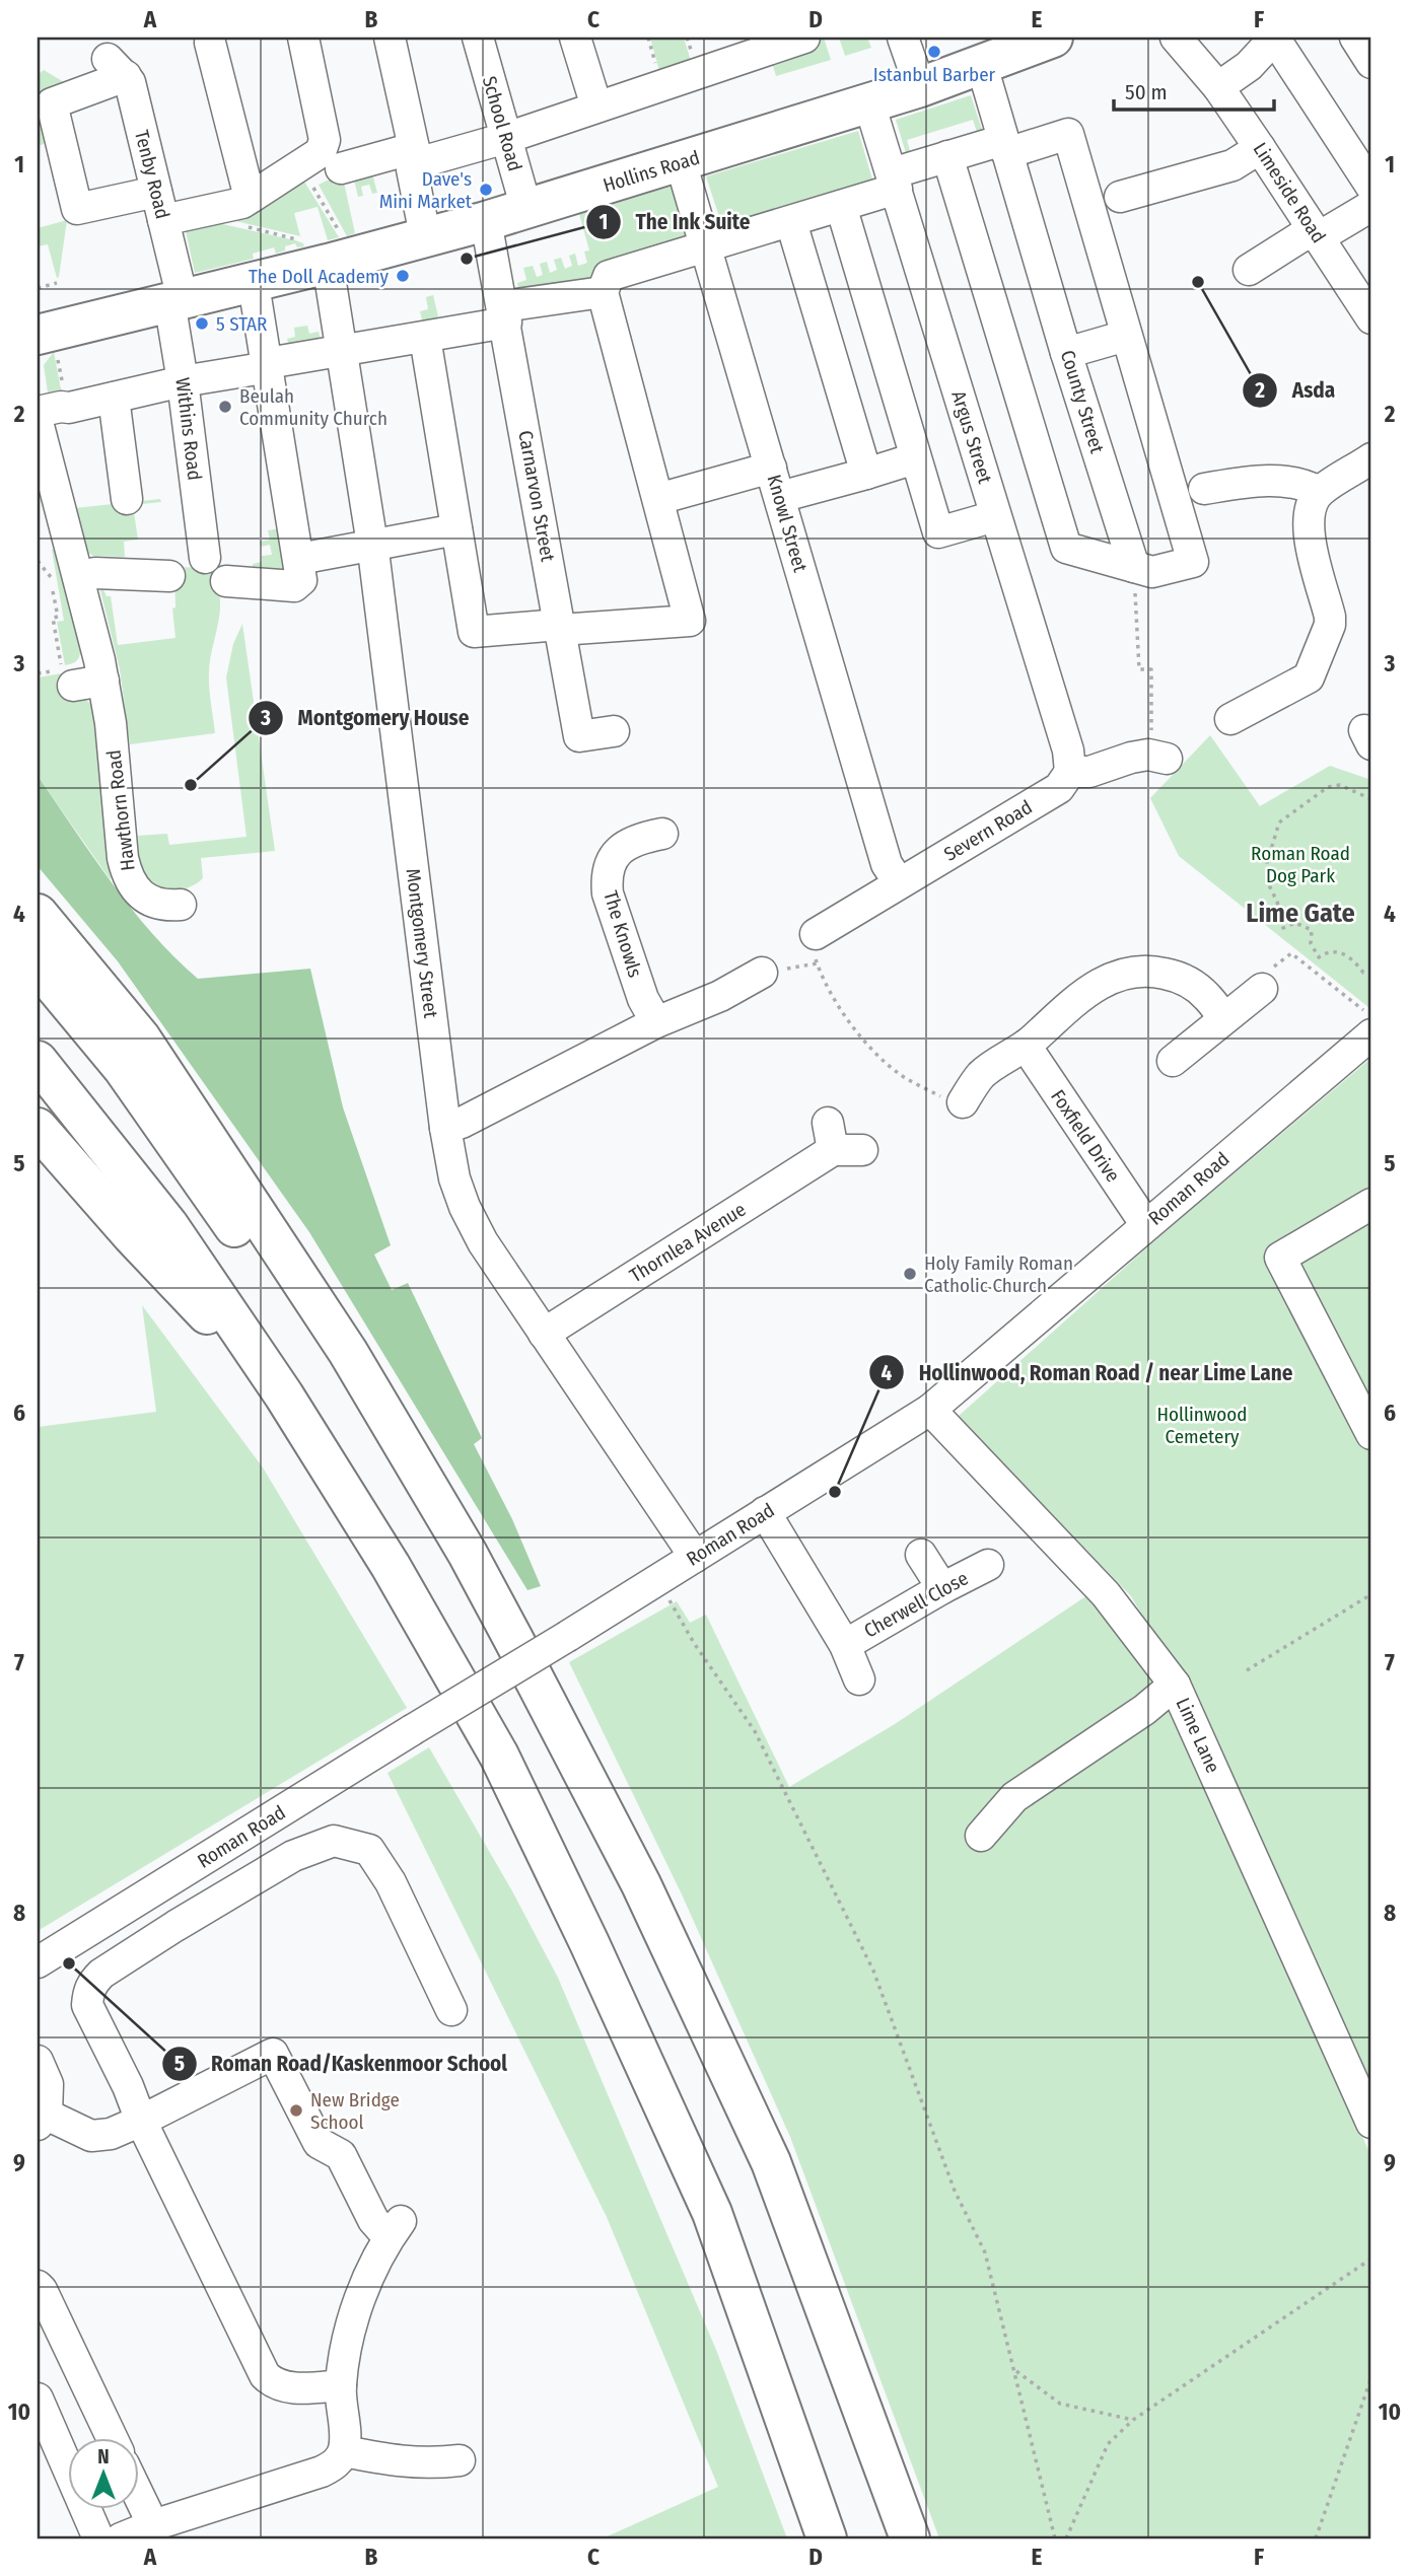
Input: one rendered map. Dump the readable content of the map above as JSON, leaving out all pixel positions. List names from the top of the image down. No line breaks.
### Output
{"streets":{"main road":["Hollins Road"],"street":["School Road","Tenby Road","Limeside Road","County Street","Withins Road","Argus Street","Carnarvon Street","Knowl Street","Hawthorn Road","Severn Road","The Knowls","Montgomery Street","Foxfield Drive","Roman Road","Thornlea Avenue","Cherwell Close","Lime Lane"]},"crossings":[["School Road","Hollins Road"],["Hollins Road","Tenby Road"],["Hollins Road","County Street"],["Hollins Road","Withins Road"],["Hollins Road","Argus Street"],["Hollins Road","Carnarvon Street"],["Hollins Road","Knowl Street"],["Hollins Road","Montgomery Street"],["Tenby Road","Withins Road"],["Argus Street","Severn Road"],["Knowl Street","Severn Road"],["Montgomery Street","Roman Road"],["Montgomery Street","Thornlea Avenue"],["Foxfield Drive","Roman Road"],["Roman Road","Cherwell Close"],["Roman Road","Lime Lane"]],"districts":["Lime Gate"],"parks":["Roman Road Dog Park","Hollinwood Cemetery"],"places":["Istanbul Barber","Dave's Mini Market","The Ink Suite","The Doll Academy","Asda","5 STAR","Beulah Community Church","Montgomery House","Holy Family Roman Catholic Church","Hollinwood, Roman Road / near Lime Lane","Roman Road/Kaskenmoor School","New Bridge School"],"scale_bar":"50 m","north":"top","grid":{"columns":["A","B","C","D","E","F"],"rows":["1","2","3","4","5","6","7","8","9","10"]}}
